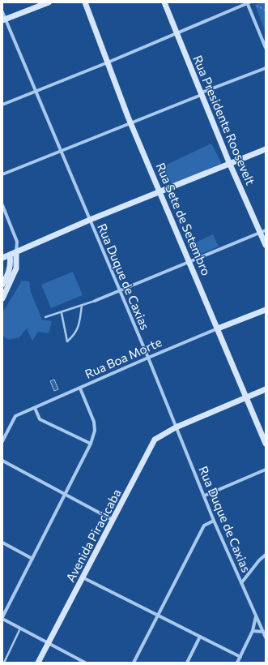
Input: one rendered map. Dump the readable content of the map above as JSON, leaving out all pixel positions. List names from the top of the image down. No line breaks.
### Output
{"streets":{"main road":["Rua Presidente Roosevelt","Rua Sete de Setembro","Rua Boa Morte","Avenida Piracicaba"],"street":["Rua Duque de Caxias"]},"crossings":[["Rua Sete de Setembro","Rua Boa Morte"],["Rua Sete de Setembro","Avenida Piracicaba"],["Rua Duque de Caxias","Rua Boa Morte"],["Rua Duque de Caxias","Avenida Piracicaba"]]}
